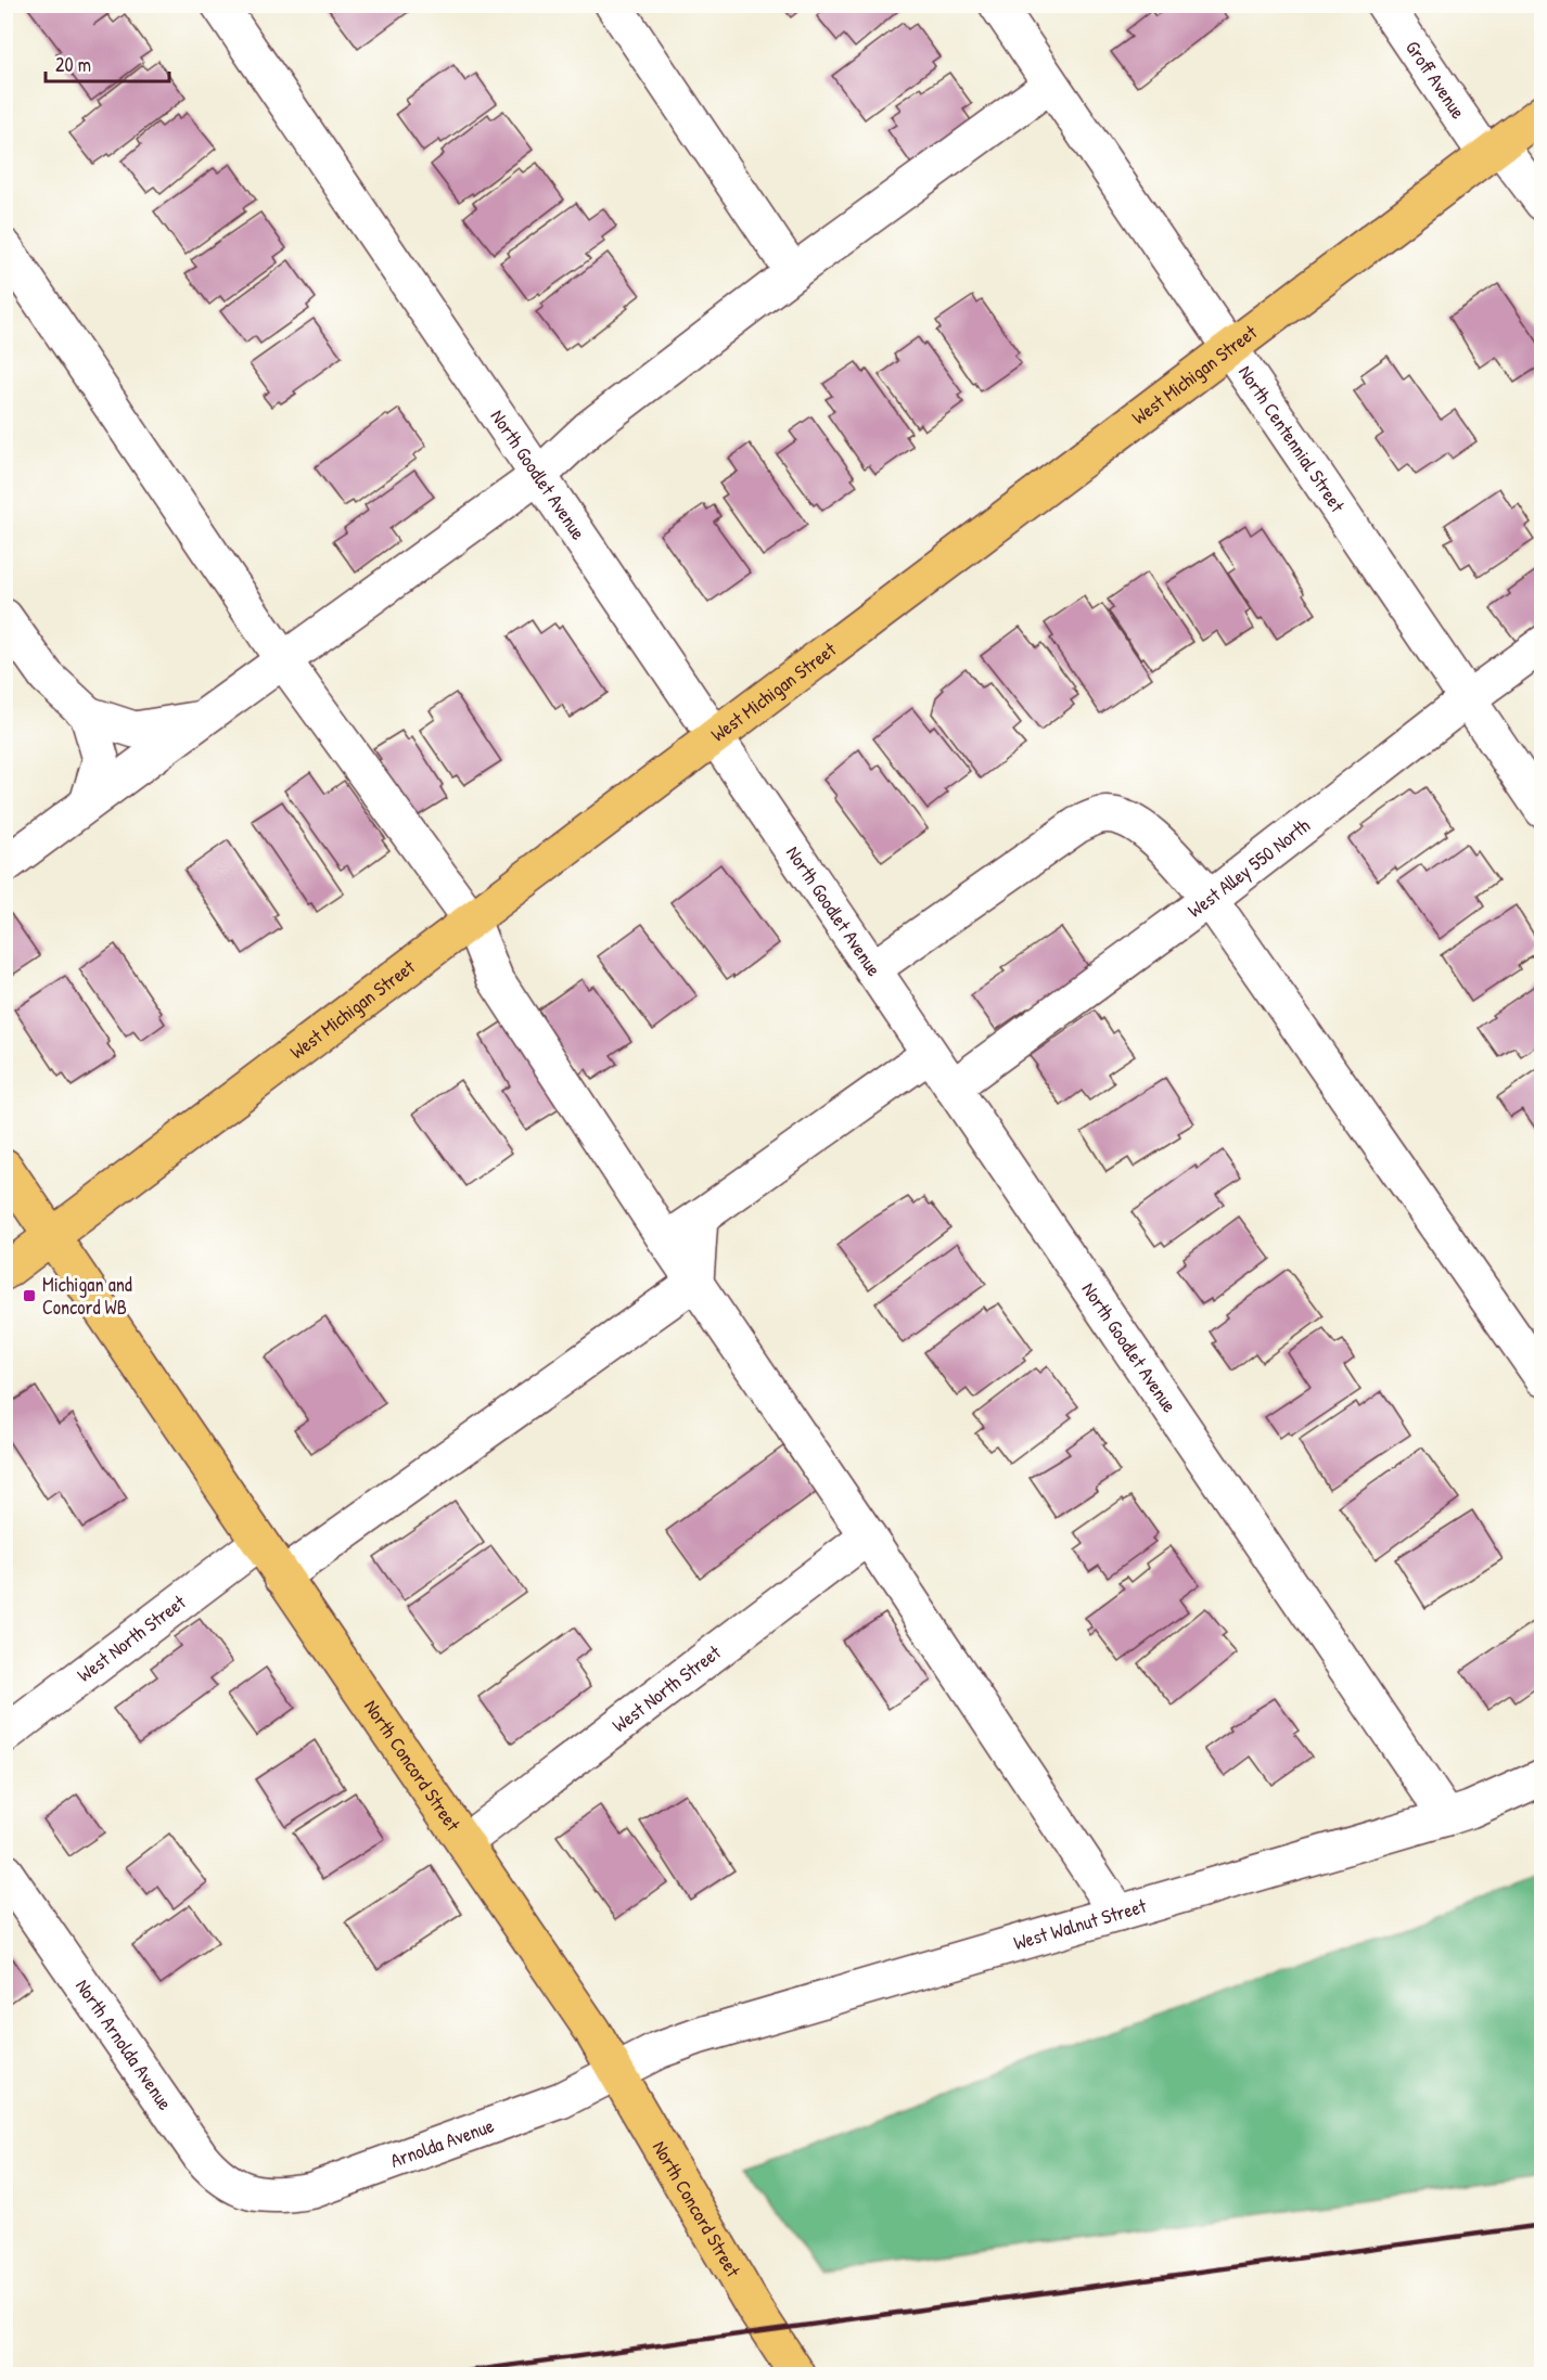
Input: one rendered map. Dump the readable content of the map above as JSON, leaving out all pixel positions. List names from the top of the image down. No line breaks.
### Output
{"streets":{"main road":["West Michigan Street","North Concord Street"],"street":["Groff Avenue","North Centennial Street","North Goodlet Avenue","West Alley 550 North","West North Street","West Walnut Street","North Arnolda Avenue","Arnolda Avenue"]},"crossings":[["Groff Avenue","West Michigan Street"],["West Michigan Street","North Centennial Street"],["West Michigan Street","North Goodlet Avenue"],["West Michigan Street","North Concord Street"],["North Centennial Street","West Alley 550 North"],["North Goodlet Avenue","West Alley 550 North"],["North Goodlet Avenue","West Walnut Street"],["West North Street","North Concord Street"],["North Concord Street","West Walnut Street"],["North Concord Street","Arnolda Avenue"],["West Walnut Street","Arnolda Avenue"],["North Arnolda Avenue","Arnolda Avenue"]],"places":{"transit":["Michigan and Concord WB"]},"scale_bar":"20 m"}
